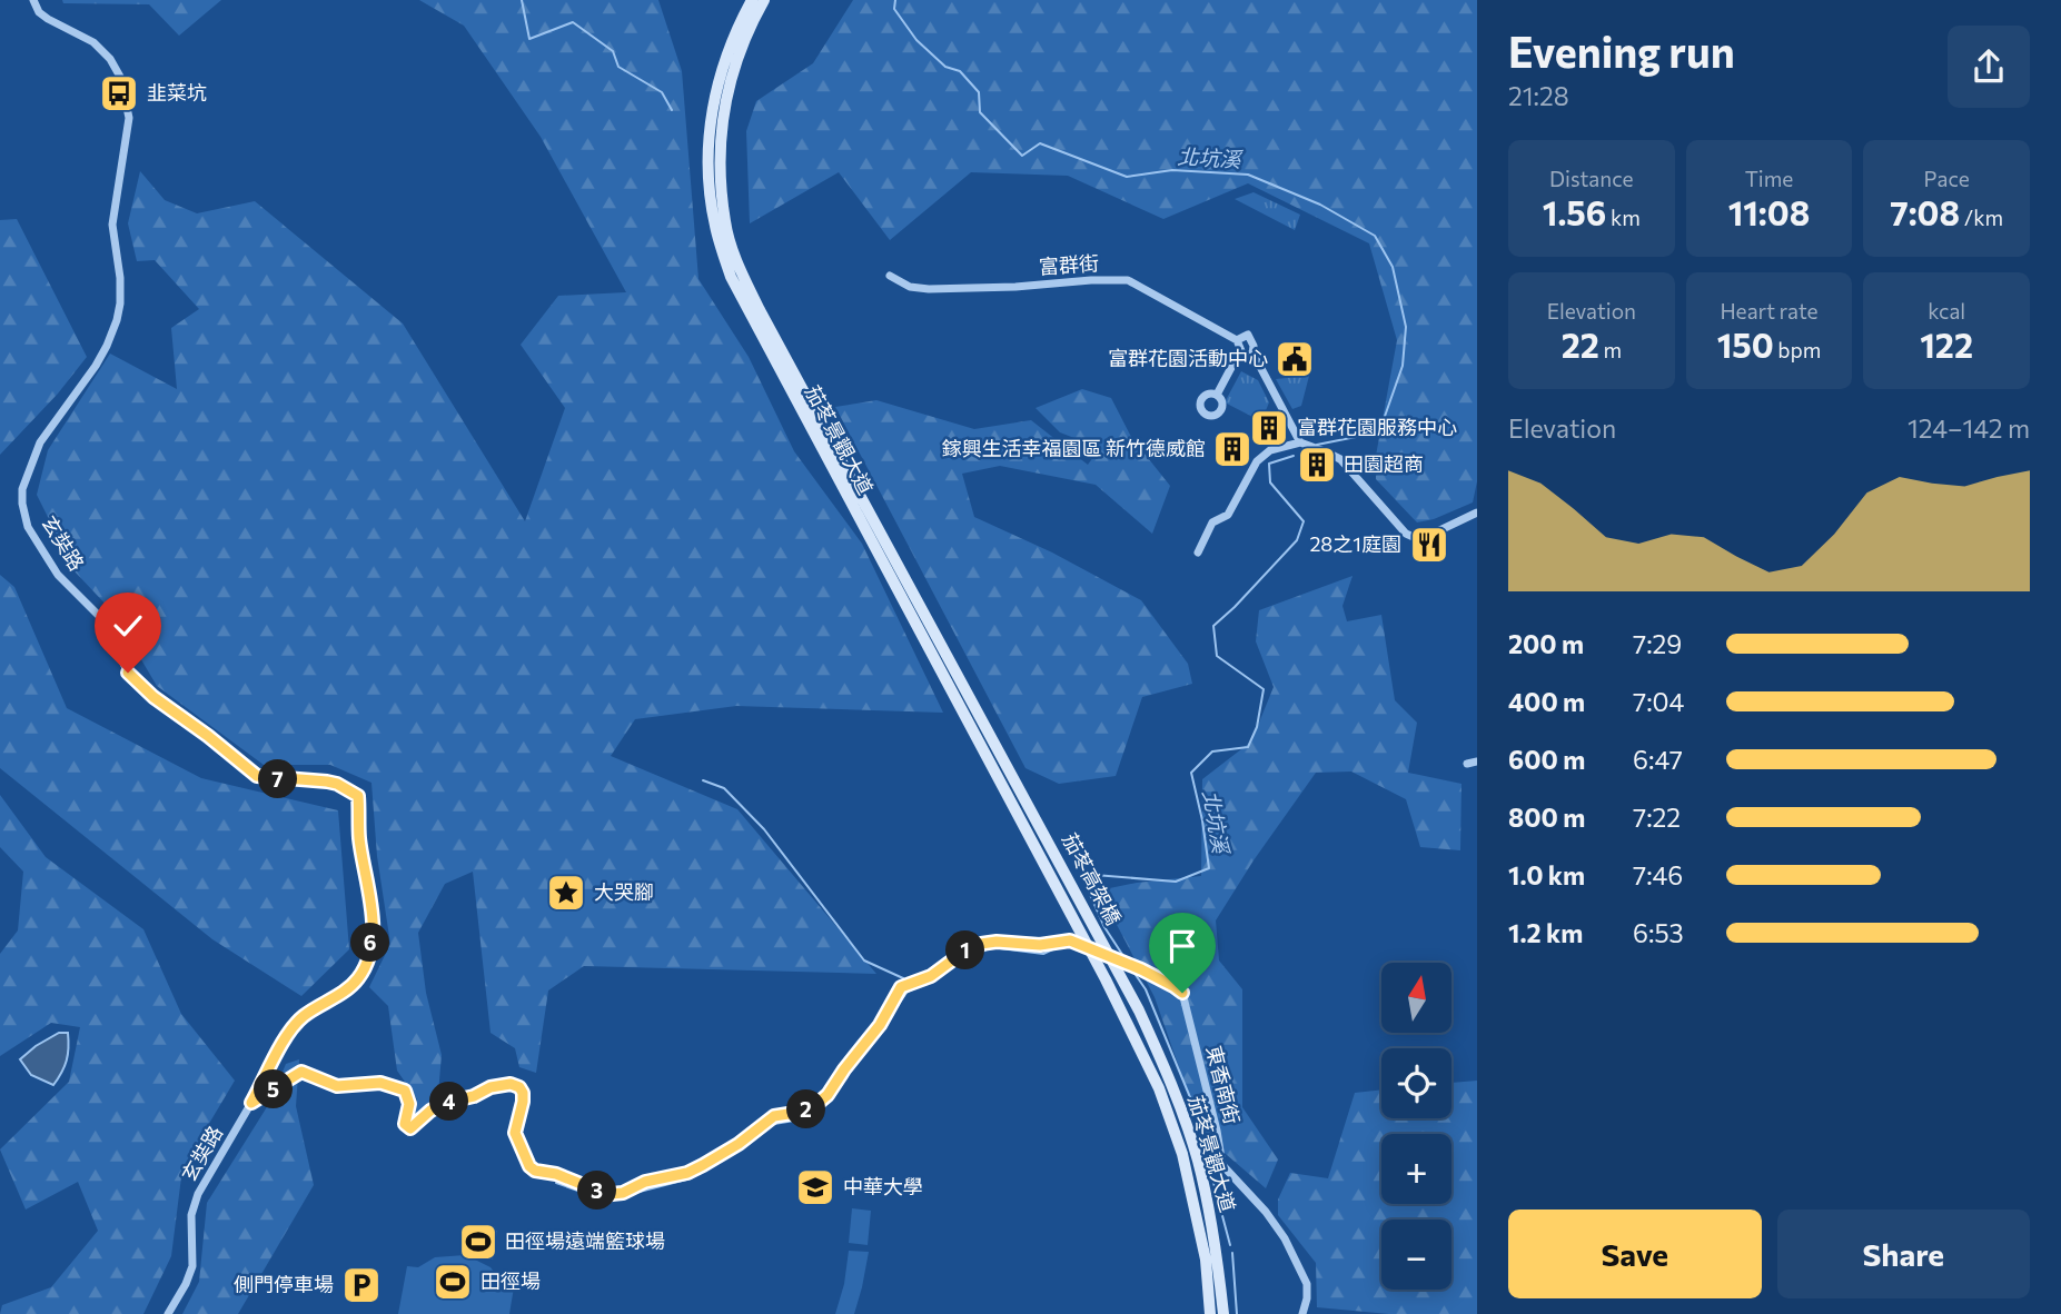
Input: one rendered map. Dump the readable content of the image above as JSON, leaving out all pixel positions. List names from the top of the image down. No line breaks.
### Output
{"streets":{"street":["富群街","茄苳景觀大道","玄奘路","茄苳高架橋","東香南街"]},"crossings":[["茄苳景觀大道","茄苳高架橋"],["玄奘路","東香南街"]],"water":["北坑溪"],"places":{"bus stop":["韭菜坑"],"public building":["富群花園活動中心"],"building":["富群花園服務中心","鎵興生活幸福園區 新竹德威館","田園超商"],"restaurant":["28之1庭園"],"place":["大哭腳"],"school or university":["中華大學"],"sports":["田徑場遠端籃球場","田徑場"],"parking":["側門停車場"]},"north":"top","page":{"heading":["Evening run","21:28"],"stats":[["Distance","1.56 km"],["Time","11:08"],["Pace","7:08 /km"],["Elevation","22 m"],["Heart rate","150 bpm"],["kcal","122"]],"chart":["Elevation","124–142 m"],"list":[{"name":"200 m","note":"7:29"},{"name":"400 m","note":"7:04"},{"name":"600 m","note":"6:47"},{"name":"800 m","note":"7:22"},{"name":"1.0 km","note":"7:46"},{"name":"1.2 km","note":"6:53"}],"pins":["7","6","1","5","4","2","3"],"map_buttons":["+","−"],"buttons":["Save","Share"]}}
